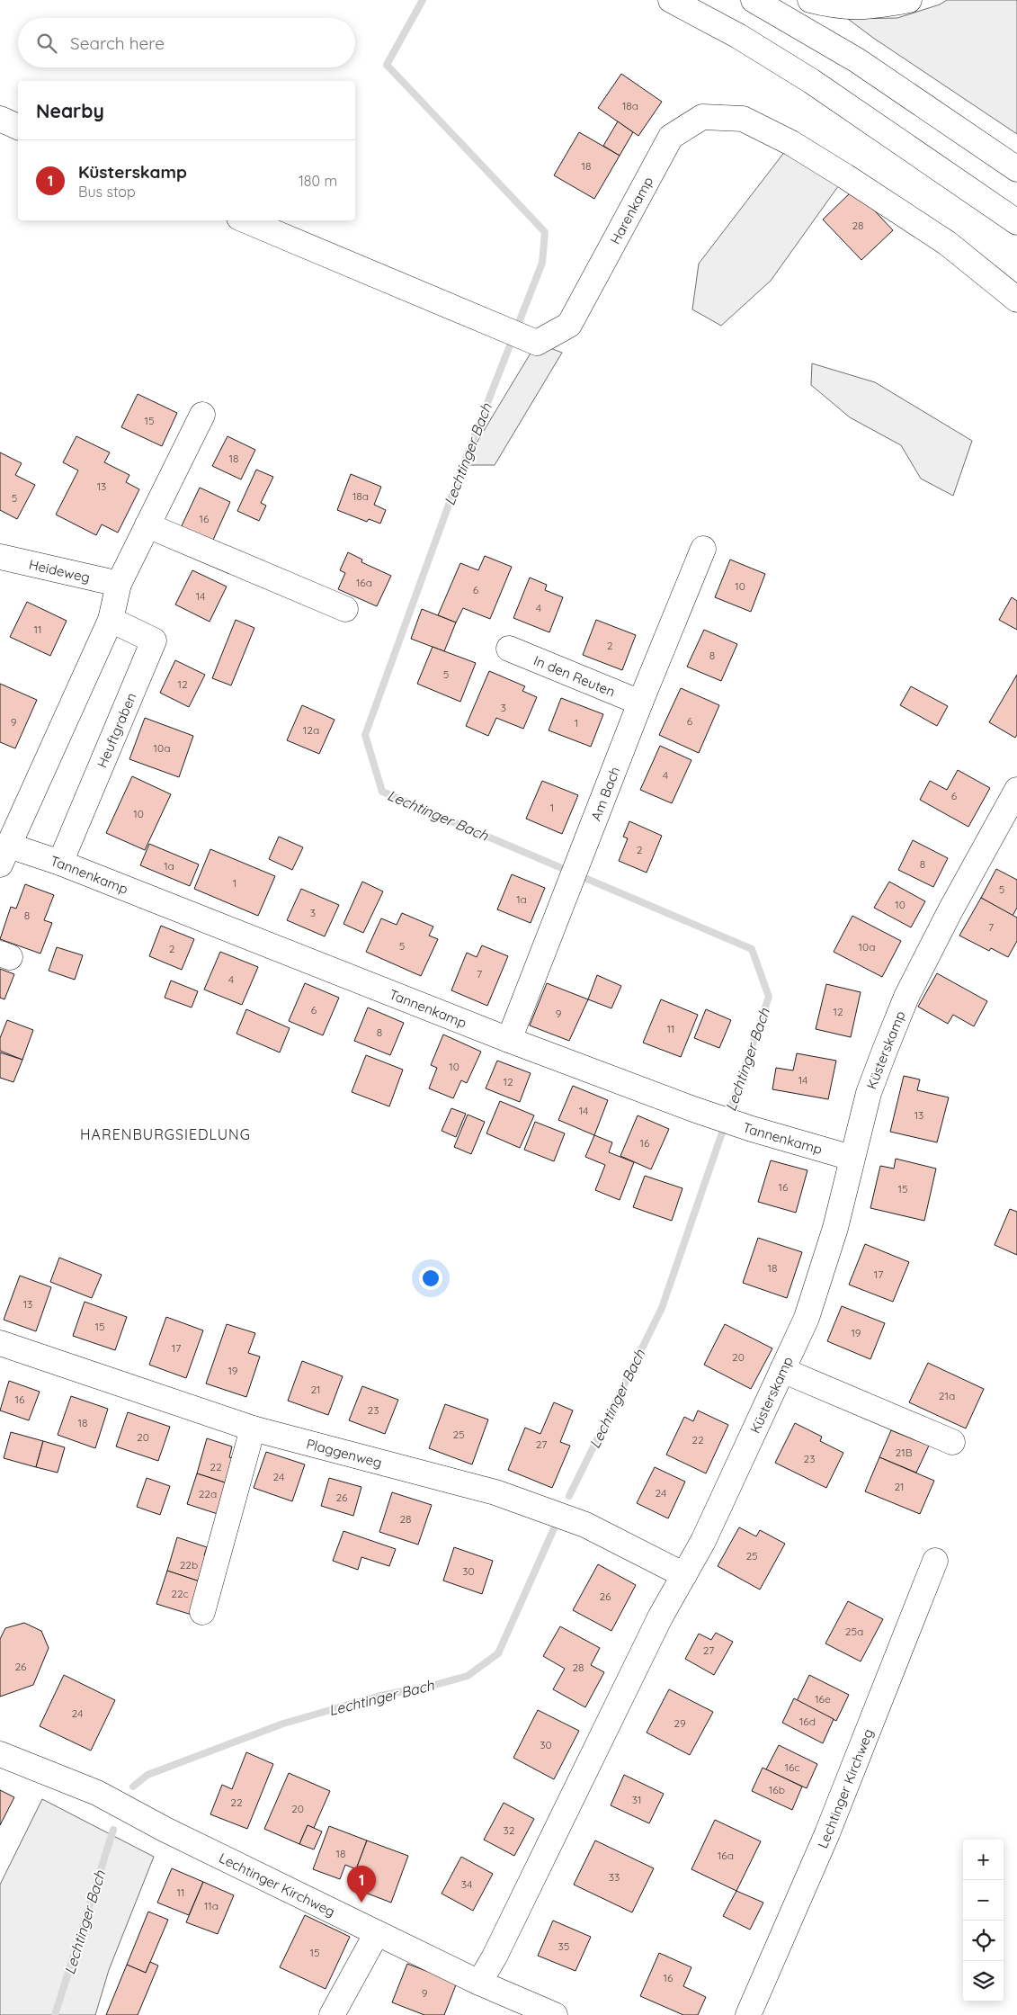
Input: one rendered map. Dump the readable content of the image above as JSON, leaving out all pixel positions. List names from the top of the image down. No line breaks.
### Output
{"streets":{"main road":["Harenkamp","Heideweg","In den Reuten","Heuftgraben","Am Bach","Tannenkamp","Küsterskamp","Plaggenweg","Lechtinger Kirchweg"]},"crossings":[["In den Reuten","Am Bach"],["Heuftgraben","Tannenkamp"],["Am Bach","Tannenkamp"],["Tannenkamp","Küsterskamp"],["Küsterskamp","Plaggenweg"],["Küsterskamp","Lechtinger Kirchweg"]],"districts":["HARENBURGSIEDLUNG"],"water":["Lechtinger Bach"],"house_numbers":["18a","18","28","15","18","13","18a","5","16","16a","10","6","14","4","11","2","8","5","12","3","6","9","1","12a","10a","4","6","1","10","2","8","1a","1","5","1a","10","3","8","7","5","10a","2","7","4","6","12","9","11","8","10","14","12","14","13","16","16","15","18","17","13","15","19","17","20","19","21","21a","16","23","18","25","20","22","27","21B","23","22","24","21","24","22a","26","28","25","22b","30","22c","26","25a","27","26","28","16e","24","16d","29","30","16c","16b","31","22","20","32","18","16a","33","34","11","11a","35","15","16","9"],"page":{"search":"Search here","heading":"Nearby","list":[{"mark":"1","name":"Küsterskamp","note":"Bus stop","value":"180 m"}],"map_buttons":["+","−"],"pins":"1"}}
